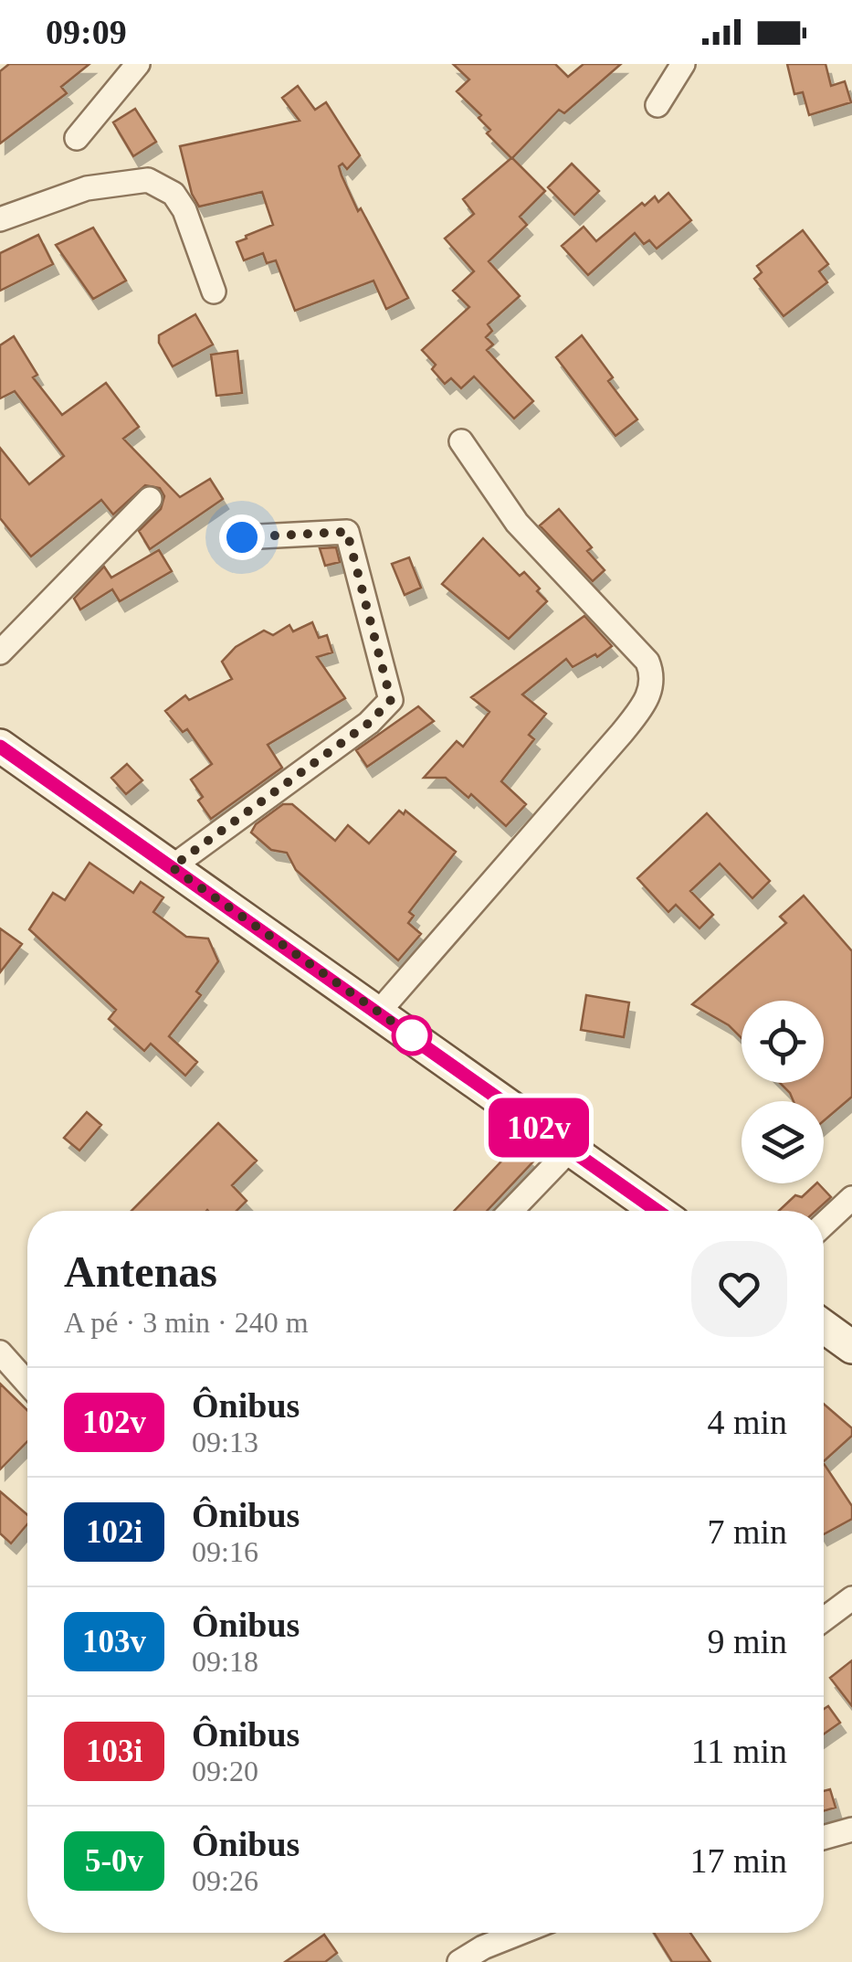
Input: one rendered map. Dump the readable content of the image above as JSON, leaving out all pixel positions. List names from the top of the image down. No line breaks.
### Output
{"lines":["bus line 102v"],"page":{"status":"09:09","on_map":"102v","heading":["Antenas","A pé · 3 min · 240 m"],"list":[{"mark":"102v","name":"Ônibus","note":"09:13","value":"4 min"},{"mark":"102i","name":"Ônibus","note":"09:16","value":"7 min"},{"mark":"103v","name":"Ônibus","note":"09:18","value":"9 min"},{"mark":"103i","name":"Ônibus","note":"09:20","value":"11 min"},{"mark":"5-0v","name":"Ônibus","note":"09:26","value":"17 min"}]}}
